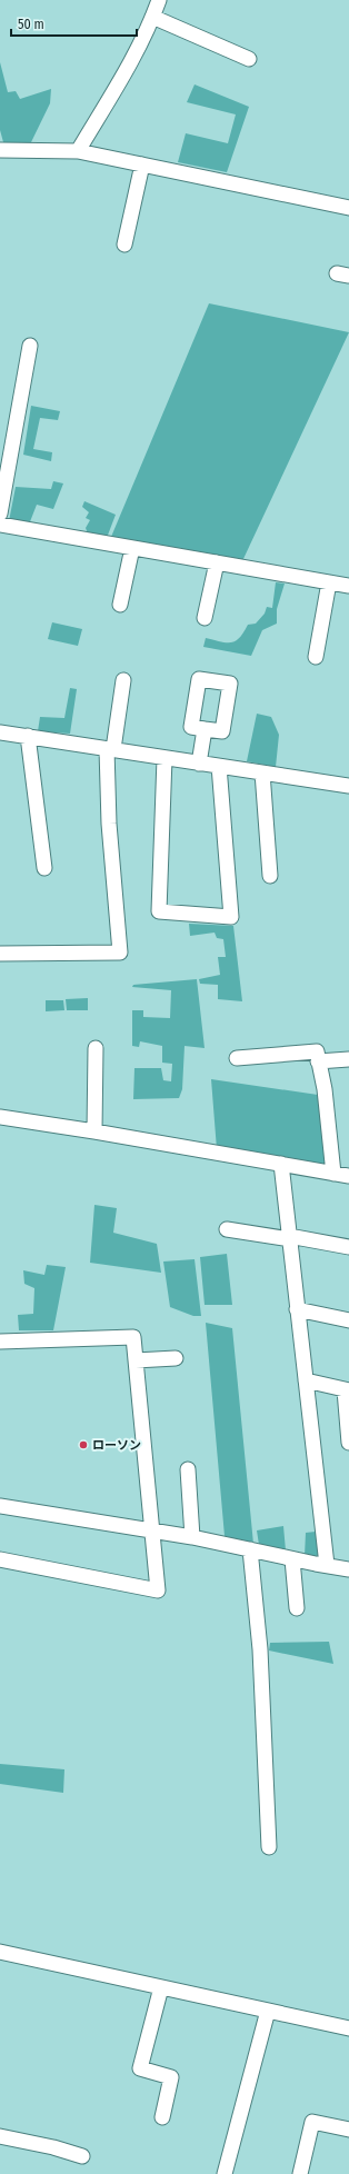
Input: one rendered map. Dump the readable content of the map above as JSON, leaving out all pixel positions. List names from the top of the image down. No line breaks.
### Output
{"places":["ローソン"],"scale_bar":"50 m"}
